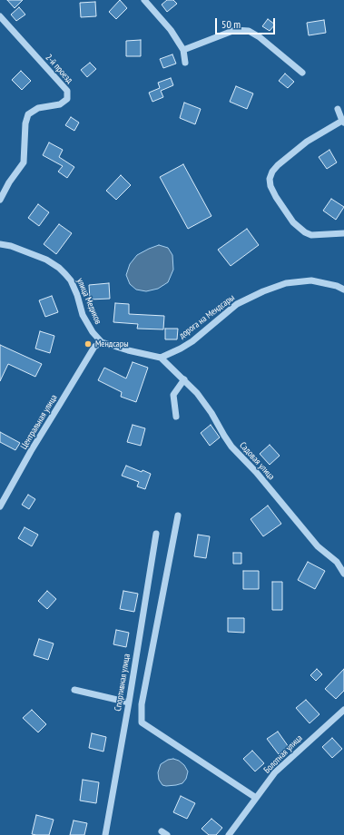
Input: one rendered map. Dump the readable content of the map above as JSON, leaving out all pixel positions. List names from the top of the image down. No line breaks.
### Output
{"streets":{"street":["2-й проезд","улица Медиков","дорога на Мендсары","Центральная улица","Садовая улица","Спортивная улица","Болотная улица"]},"crossings":[["улица Медиков","Центральная улица"],["дорога на Мендсары","Садовая улица"]],"places":["Мендсары"],"scale_bar":"50 m"}
